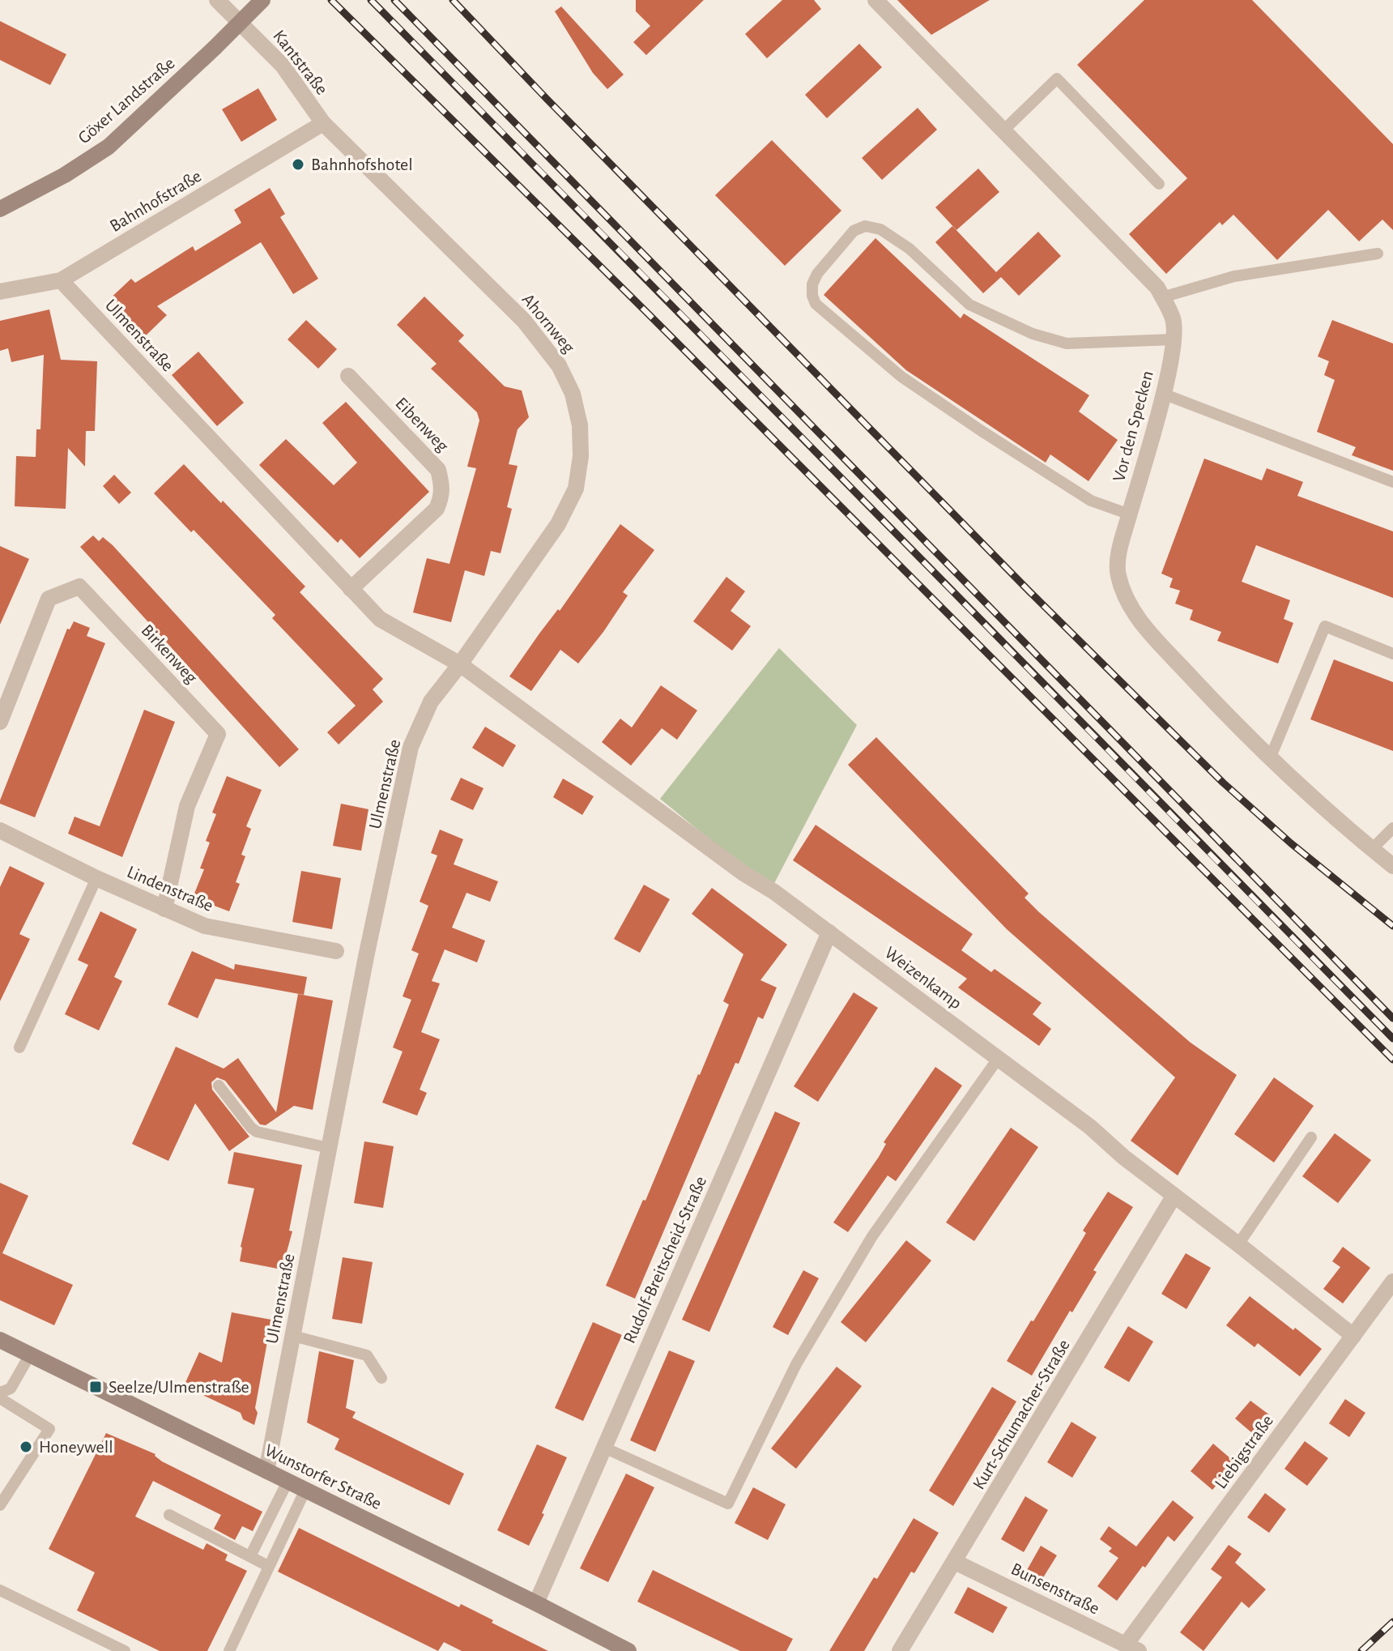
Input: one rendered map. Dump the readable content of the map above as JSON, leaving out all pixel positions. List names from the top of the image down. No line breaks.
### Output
{"streets":{"street":["Kantstraße","Göxer Landstraße","Bahnhofstraße","Ahornweg","Ulmenstraße","Eibenweg","Vor den Specken","Birkenweg","Lindenstraße","Weizenkamp","Rudolf-Breitscheid-Straße","Kurt-Schumacher-Straße","Liebigstraße","Wunstorfer Straße","Bunsenstraße"]},"crossings":[["Kantstraße","Bahnhofstraße"],["Kantstraße","Ahornweg"],["Bahnhofstraße","Ahornweg"],["Bahnhofstraße","Ulmenstraße"],["Ahornweg","Ulmenstraße"],["Ahornweg","Weizenkamp"],["Ulmenstraße","Eibenweg"],["Ulmenstraße","Weizenkamp"],["Ulmenstraße","Wunstorfer Straße"],["Birkenweg","Lindenstraße"],["Weizenkamp","Rudolf-Breitscheid-Straße"],["Weizenkamp","Kurt-Schumacher-Straße"],["Weizenkamp","Liebigstraße"],["Rudolf-Breitscheid-Straße","Wunstorfer Straße"],["Kurt-Schumacher-Straße","Bunsenstraße"],["Liebigstraße","Bunsenstraße"]],"places":{"other":["Bahnhofshotel","Honeywell"],"transit":["Seelze/Ulmenstraße"]}}
